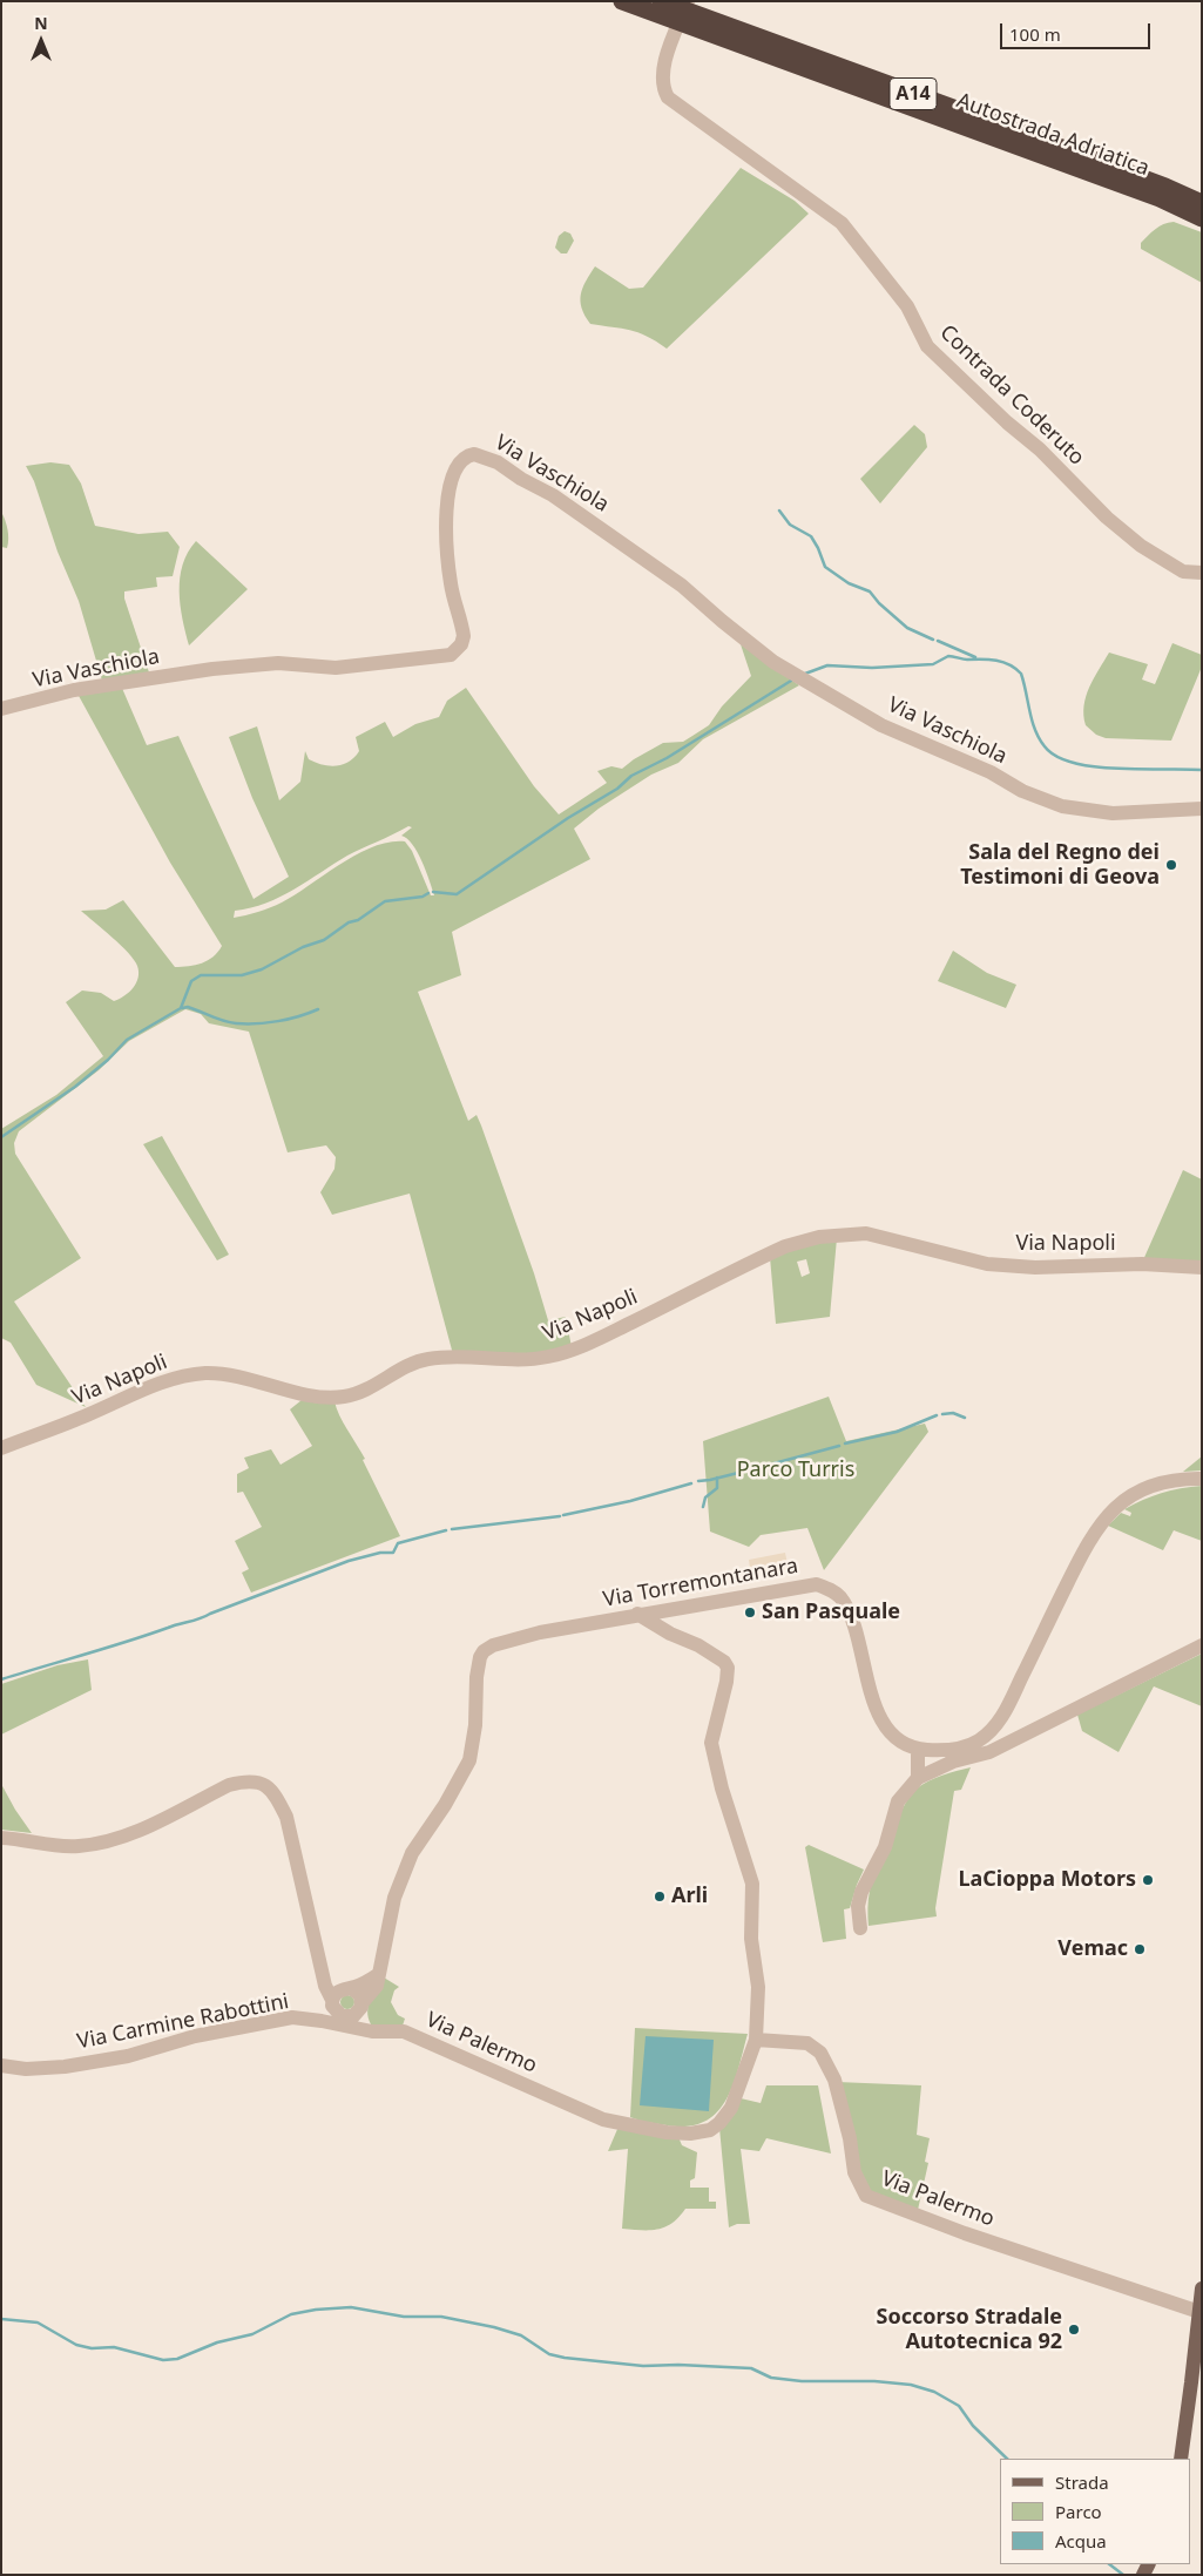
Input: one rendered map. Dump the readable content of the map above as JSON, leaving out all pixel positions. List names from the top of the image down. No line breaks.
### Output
{"streets":{"highway":["A14","Autostrada Adriatica"],"street":["Contrada Coderuto","Via Vaschiola","Via Napoli","Via Torremontanara","Via Carmine Rabottini","Via Palermo"]},"crossings":[["Via Torremontanara","Via Palermo"],["Via Carmine Rabottini","Via Palermo"]],"parks":["Parco Turris"],"places":["Sala del Regno dei Testimoni di Geova","San Pasquale","LaCioppa Motors","Arli","Vemac","Soccorso Stradale Autotecnica 92"],"legend":["Strada","Parco","Acqua"],"scale_bar":"100 m","north":"top"}
